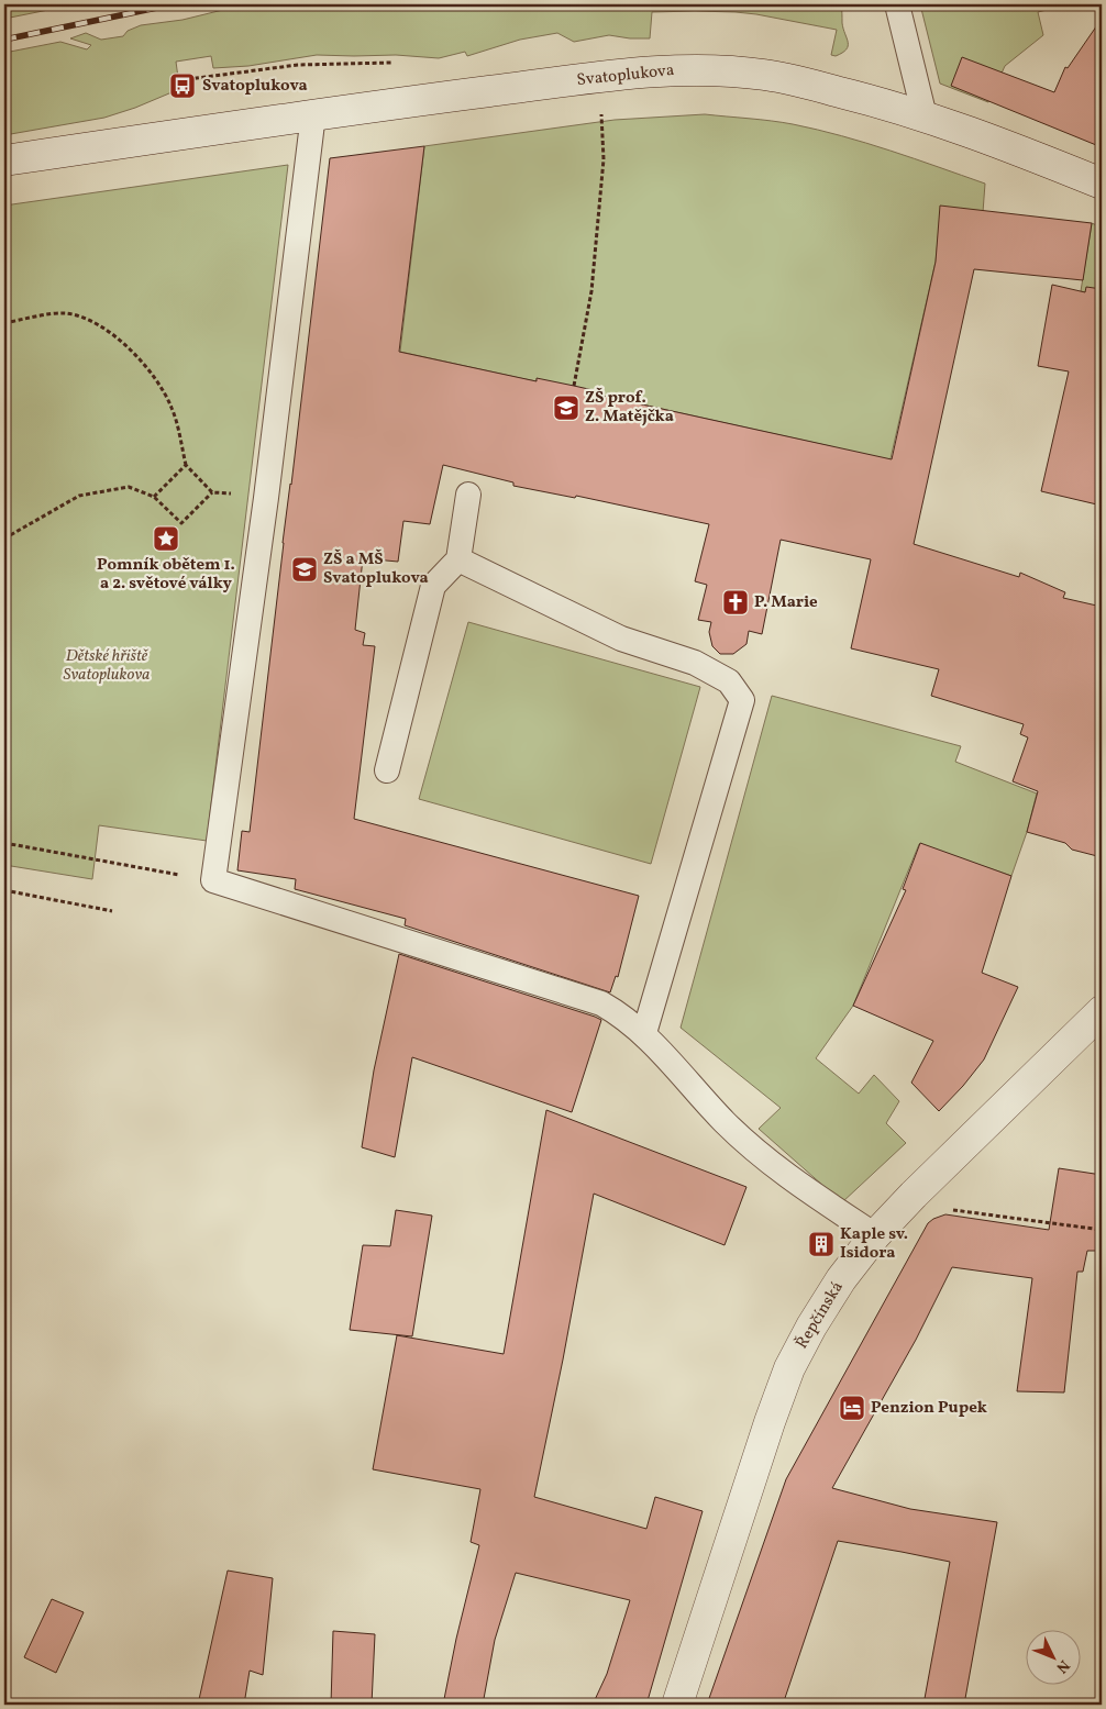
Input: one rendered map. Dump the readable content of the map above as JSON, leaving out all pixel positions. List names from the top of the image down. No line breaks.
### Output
{"streets":{"main road":["Svatoplukova","Řepčínská"]},"parks":["Dětské hřiště Svatoplukova"],"places":{"bus stop":["Svatoplukova"],"school or university":["ZŠ prof. Z. Matějčka","ZŠ a MŠ Svatoplukova"],"place":["Pomník obětem 1. a 2. světové války"],"church":["P. Marie"],"building":["Kaple sv. Isidora"],"hotel":["Penzion Pupek"]},"north":"bottom right"}
